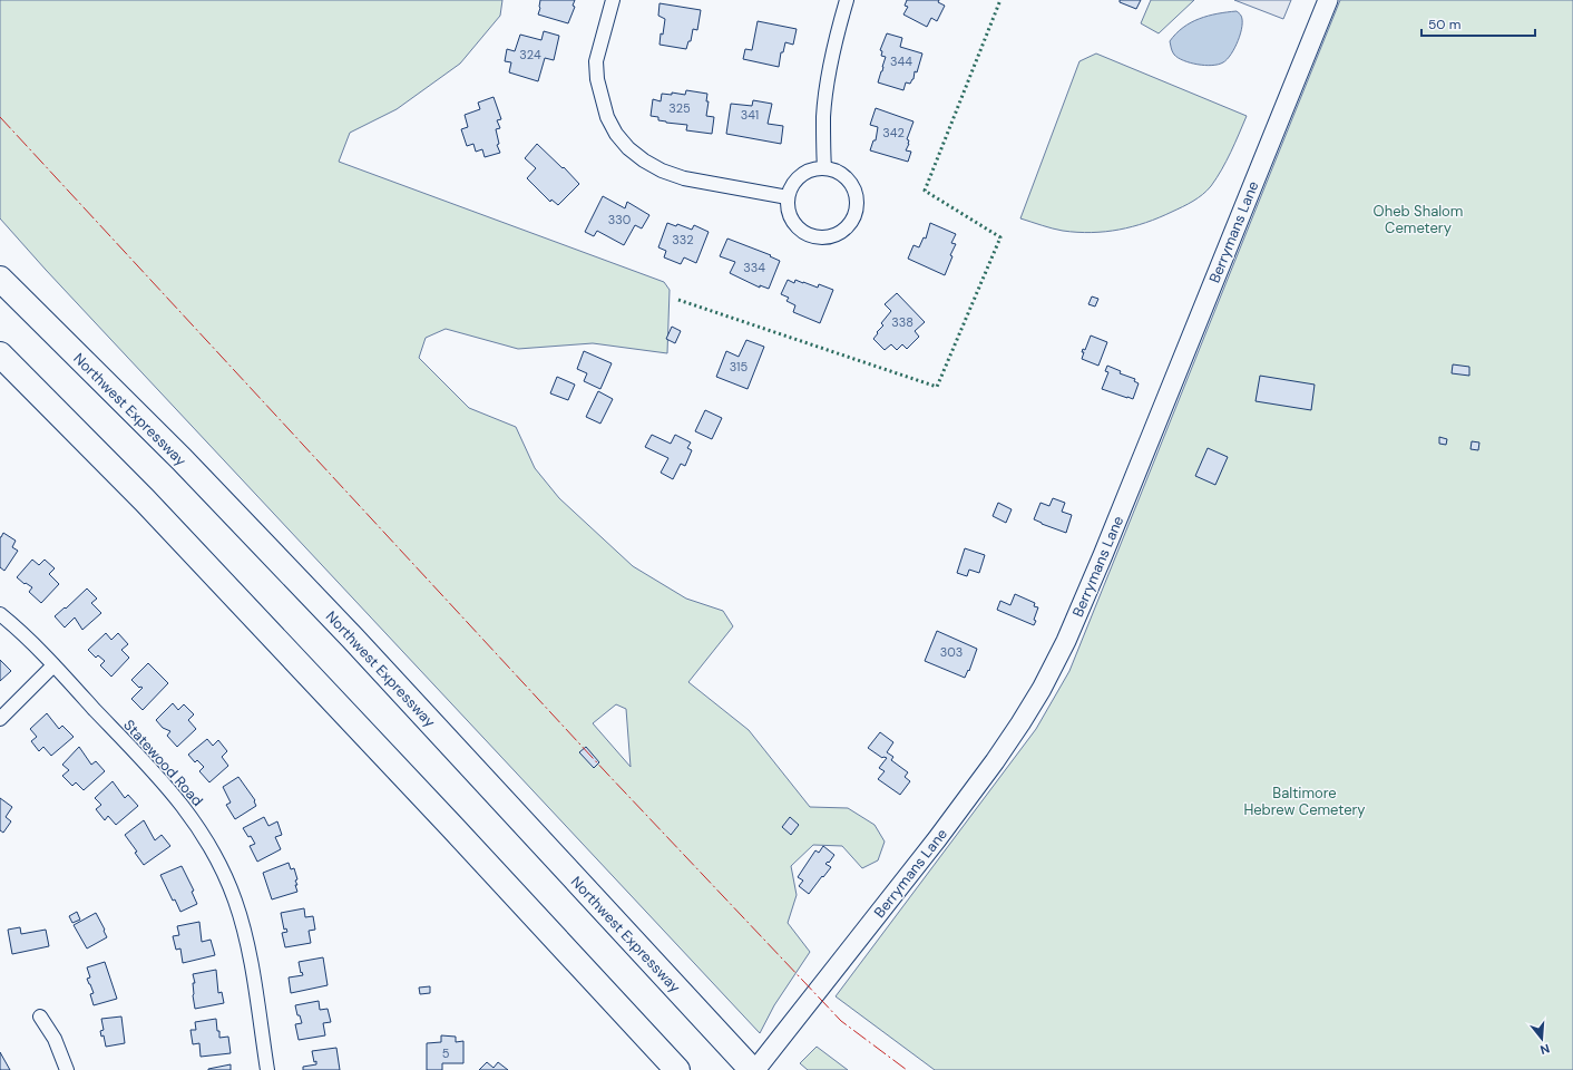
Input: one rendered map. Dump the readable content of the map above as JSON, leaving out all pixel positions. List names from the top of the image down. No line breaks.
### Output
{"streets":{"highway":["Northwest Expressway"],"street":["Berrymans Lane","Statewood Road"]},"parks":["Oheb Shalom Cemetery","Baltimore Hebrew Cemetery"],"house_numbers":["324","344","325","341","342","330","332","334","338","315","303","5"],"scale_bar":"50 m","north":"bottom"}
